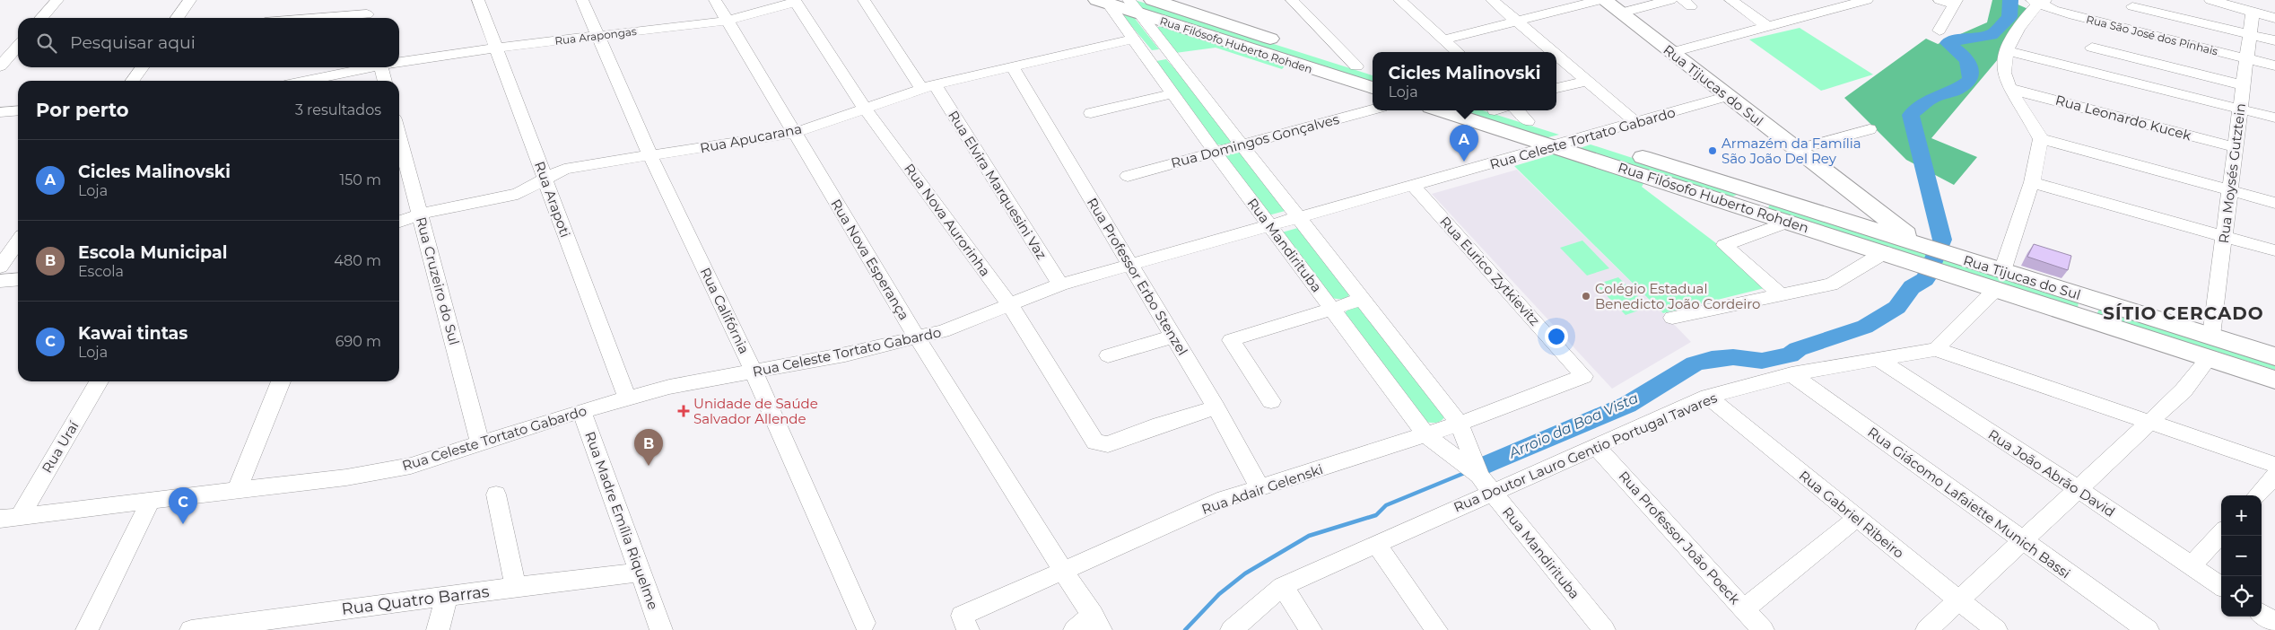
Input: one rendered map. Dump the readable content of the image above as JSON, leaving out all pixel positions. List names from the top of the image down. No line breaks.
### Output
{"streets":{"main road":["Rua Filósofo Huberto Rohden","Rua Tijucas do Sul"],"street":["Rua São José dos Pinhais","Rua Arapongas","Rua Leonardo Kucek","Rua Apucarana","Rua Celeste Tortato Gabardo","Rua Domingos Gonçalves","Rua Moysés Gutztein","Rua Elvira Marquesini Vaz","Rua Arapoti","Rua Nova Aurorinha","Rua Mandirituba","Rua Nova Esperança","Rua Eurico Zytkievitz","Rua Professor Erbo Stenzel","Rua Cruzeiro do Sul","Rua Califórnia","Rua Uraí","Rua Doutor Lauro Gentio Portugal Tavares","Rua João Abrão David","Rua Adair Gelenski","Rua Giácomo Lafaiette Munich Bassi","Rua Gabriel Ribeiro","Rua Madre Emília Riquelme","Rua Professor João Poeck","Rua Quatro Barras"]},"crossings":[["Rua São José dos Pinhais","Rua Moysés Gutztein"],["Rua Arapongas","Rua Arapoti"],["Rua Arapongas","Rua Nova Aurorinha"],["Rua Arapongas","Rua Nova Esperança"],["Rua Arapongas","Rua Califórnia"],["Rua Filósofo Huberto Rohden","Rua Tijucas do Sul"],["Rua Filósofo Huberto Rohden","Rua Celeste Tortato Gabardo"],["Rua Filósofo Huberto Rohden","Rua Mandirituba"],["Rua Tijucas do Sul","Rua Celeste Tortato Gabardo"],["Rua Tijucas do Sul","Rua Moysés Gutztein"],["Rua Leonardo Kucek","Rua Moysés Gutztein"],["Rua Apucarana","Rua Elvira Marquesini Vaz"],["Rua Apucarana","Rua Arapoti"],["Rua Apucarana","Rua Nova Aurorinha"],["Rua Apucarana","Rua Mandirituba"],["Rua Apucarana","Rua Nova Esperança"],["Rua Apucarana","Rua Professor Erbo Stenzel"],["Rua Apucarana","Rua Cruzeiro do Sul"],["Rua Apucarana","Rua Califórnia"],["Rua Celeste Tortato Gabardo","Rua Elvira Marquesini Vaz"],["Rua Celeste Tortato Gabardo","Rua Arapoti"],["Rua Celeste Tortato Gabardo","Rua Nova Aurorinha"],["Rua Celeste Tortato Gabardo","Rua Mandirituba"],["Rua Celeste Tortato Gabardo","Rua Nova Esperança"],["Rua Celeste Tortato Gabardo","Rua Eurico Zytkievitz"],["Rua Celeste Tortato Gabardo","Rua Professor Erbo Stenzel"],["Rua Celeste Tortato Gabardo","Rua Cruzeiro do Sul"],["Rua Celeste Tortato Gabardo","Rua Califórnia"],["Rua Celeste Tortato Gabardo","Rua Uraí"],["Rua Celeste Tortato Gabardo","Rua Madre Emília Riquelme"],["Rua Domingos Gonçalves","Rua Mandirituba"],["Rua Moysés Gutztein","Rua João Abrão David"],["Rua Moysés Gutztein","Rua Giácomo Lafaiette Munich Bassi"],["Rua Moysés Gutztein","Rua Gabriel Ribeiro"],["Rua Nova Aurorinha","Rua Professor Erbo Stenzel"],["Rua Mandirituba","Rua Doutor Lauro Gentio Portugal Tavares"],["Rua Mandirituba","Rua Adair Gelenski"],["Rua Nova Esperança","Rua Adair Gelenski"],["Rua Eurico Zytkievitz","Rua Adair Gelenski"],["Rua Professor Erbo Stenzel","Rua Adair Gelenski"],["Rua Doutor Lauro Gentio Portugal Tavares","Rua João Abrão David"],["Rua Doutor Lauro Gentio Portugal Tavares","Rua Giácomo Lafaiette Munich Bassi"],["Rua Doutor Lauro Gentio Portugal Tavares","Rua Gabriel Ribeiro"],["Rua Doutor Lauro Gentio Portugal Tavares","Rua Professor João Poeck"],["Rua Madre Emília Riquelme","Rua Quatro Barras"]],"districts":["SÍTIO CERCADO"],"water":["Arroio da Boa Vista"],"places":{"other":["Armazém da Família São João Del Rey","Colégio Estadual Benedicto João Cordeiro"],"health":["Unidade de Saúde Salvador Allende"]},"page":{"search":"Pesquisar aqui","popup":["Cicles Malinovski","Loja"],"heading":["Por perto","3 resultados"],"pins":["A","B","C"],"list":[{"mark":"A","name":"Cicles Malinovski","note":"Loja","value":"150 m"},{"mark":"B","name":"Escola Municipal","note":"Escola","value":"480 m"},{"mark":"C","name":"Kawai tintas","note":"Loja","value":"690 m"}],"map_buttons":["+","−"]}}
